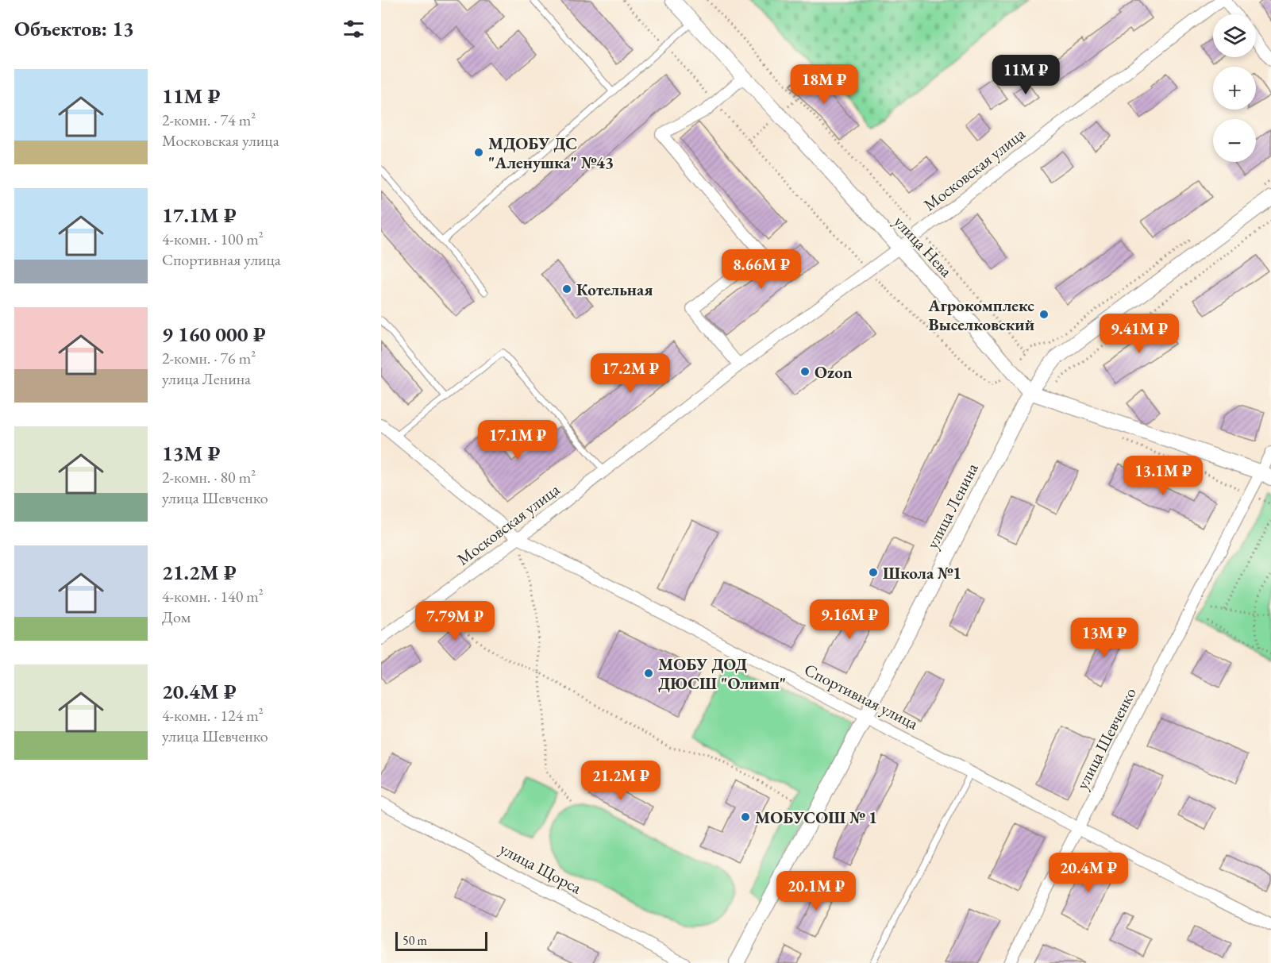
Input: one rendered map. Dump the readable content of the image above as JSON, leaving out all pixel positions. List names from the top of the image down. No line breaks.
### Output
{"streets":{"main road":["улица Нева","улица Ленина"],"street":["Московская улица","Спортивная улица","улица Шевченко","улица Щорса"]},"crossings":[["Московская улица","улица Нева"],["Московская улица","Спортивная улица"],["улица Нева","улица Ленина"],["улица Ленина","Спортивная улица"],["Спортивная улица","улица Шевченко"]],"places":["МДОБУ ДС \"Аленушка\" №43","Котельная","Агрокомплекс Выселковский","Ozon","Школа №1","МОБУ ДОД ДЮСШ \"Олимп\"","МОБУСОШ № 1"],"scale_bar":"50 m","page":{"heading":"Объектов: 13","map_buttons":["+","−"],"price":["11M ₽","18M ₽","8.66M ₽","9.41M ₽","17.2M ₽","17.1M ₽","13.1M ₽","9.16M ₽","7.79M ₽","13M ₽","21.2M ₽","20.4M ₽","20.1M ₽"],"list":[{"name":"11M ₽","note":"2-комн. · 74 m² · Московская улица"},{"name":"17.1M ₽","note":"4-комн. · 100 m² · Спортивная улица"},{"name":"9 160 000 ₽","note":"2-комн. · 76 m² · улица Ленина"},{"name":"13M ₽","note":"2-комн. · 80 m² · улица Шевченко"},{"name":"21.2M ₽","note":"4-комн. · 140 m² · Дом"},{"name":"20.4M ₽","note":"4-комн. · 124 m² · улица Шевченко"}],"scale":"50 m"}}
